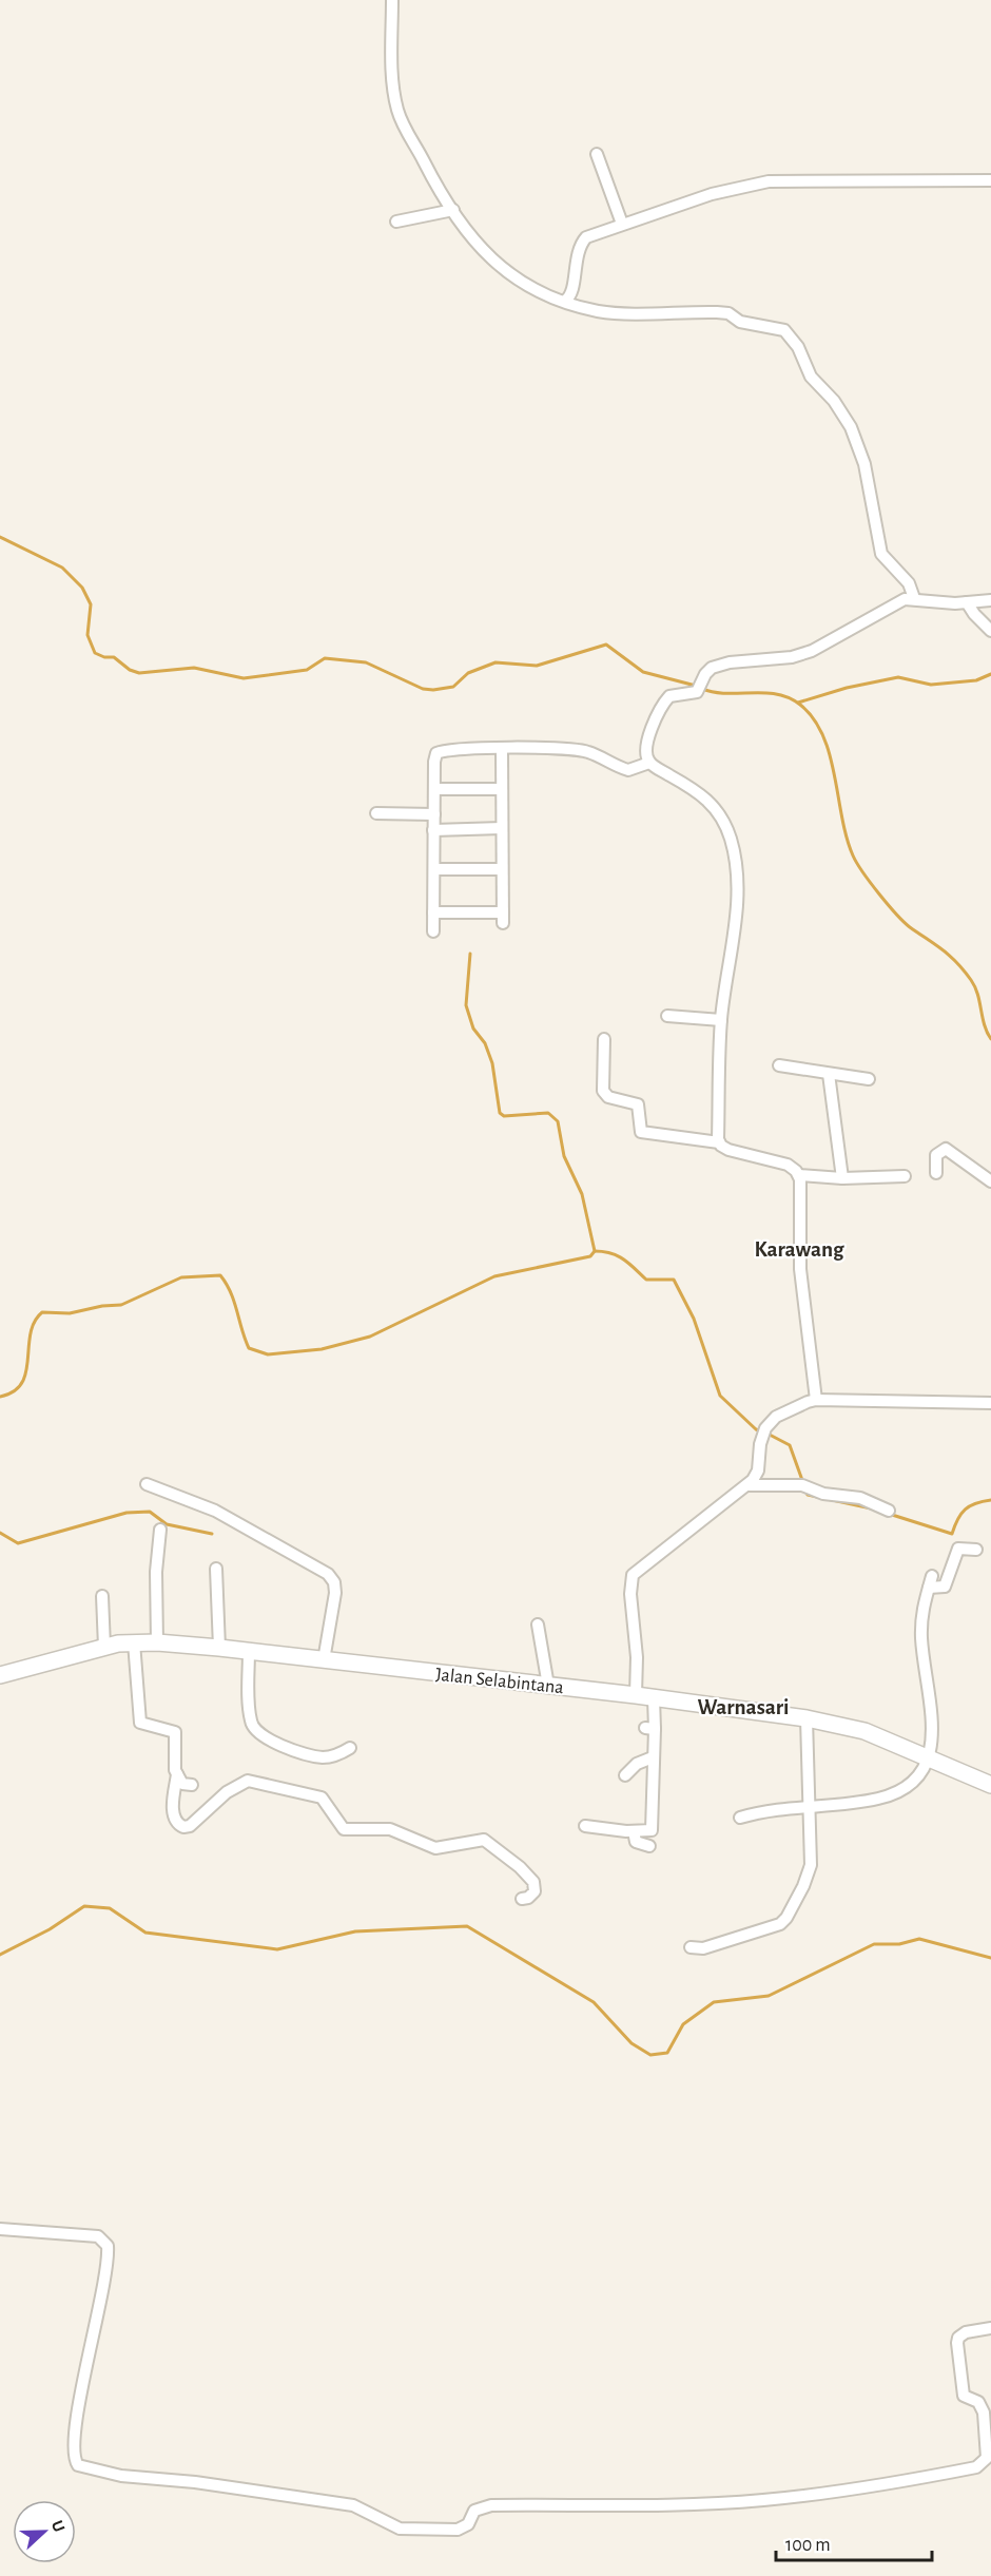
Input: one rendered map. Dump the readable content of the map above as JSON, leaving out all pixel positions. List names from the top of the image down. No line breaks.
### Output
{"streets":{"street":["Jalan Selabintana"]},"districts":["Karawang","Warnasari"],"scale_bar":"100 m","north":"right"}
